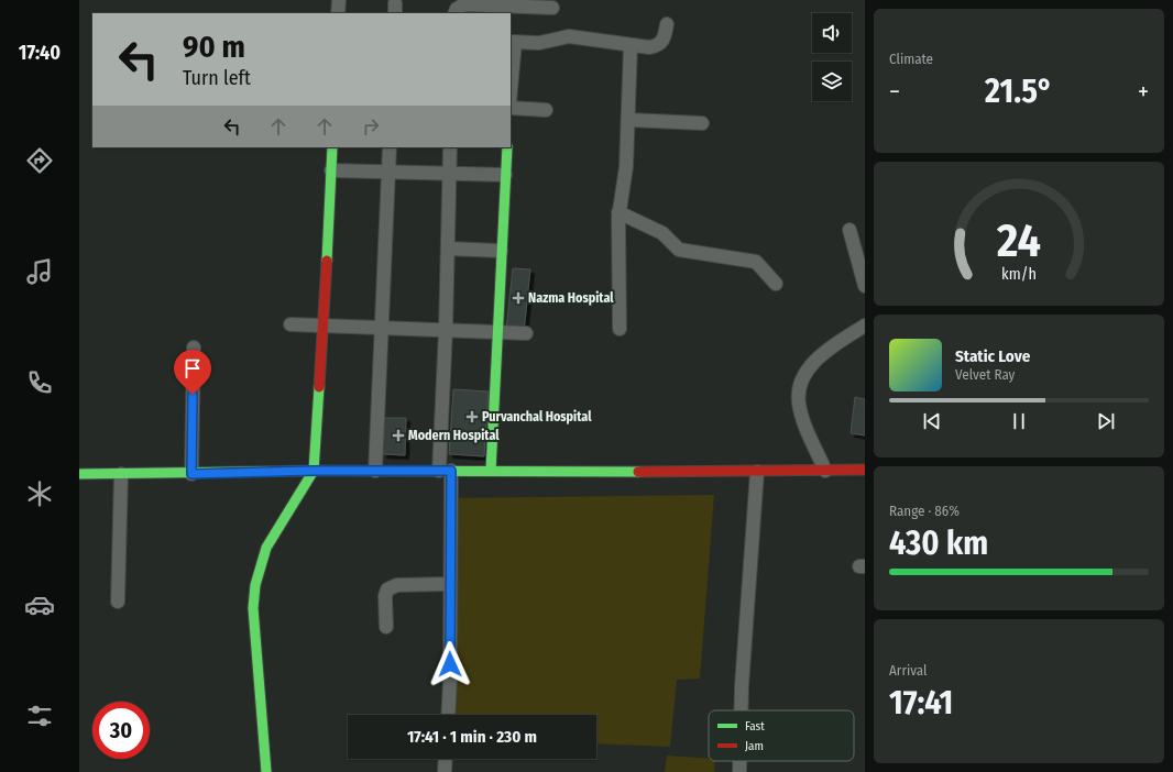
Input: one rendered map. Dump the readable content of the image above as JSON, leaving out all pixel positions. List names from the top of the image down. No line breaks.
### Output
{"places":{"health":["Nazma Hospital","Purvanchal Hospital","Modern Hospital"]},"legend":["Fast","Jam"],"page":{"tabs":"17:40","tile":["Climate",["Range · 86%","430 km"],["Arrival","17:41"]],"turn":["90 m","Turn left"],"heat":["−","21.5°","+"],"song":["Static Love","Velvet Ray"],"limit":"30","trip":"17:41 · 1 min · 230 m","gauge":["24","km/h"]}}
